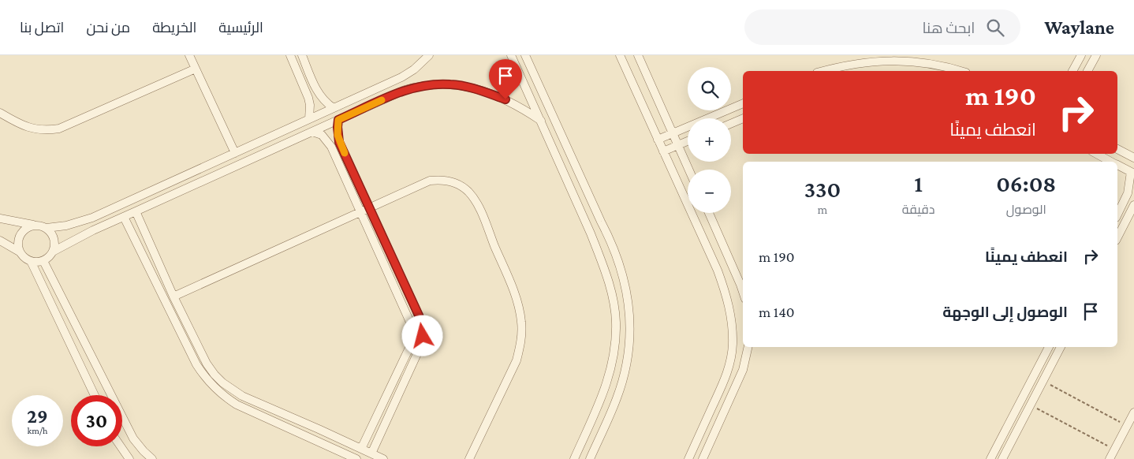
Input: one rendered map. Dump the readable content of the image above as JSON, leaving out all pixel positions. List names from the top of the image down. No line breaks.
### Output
{"page":{"header":"Waylane","search":"ابحث هنا","nav":["الرئيسية","الخريطة","من نحن","اتصل بنا"],"map_buttons":["+","−"],"turn":["190 m","انعطف يمينًا"],"eta":["06:08","الوصول","1","دقيقة","330","m"],"list":[{"name":"انعطف يمينًا","value":"190 m"},{"name":"الوصول إلى الوجهة","value":"140 m"}],"speed":"29 km/h","limit":"30"}}
